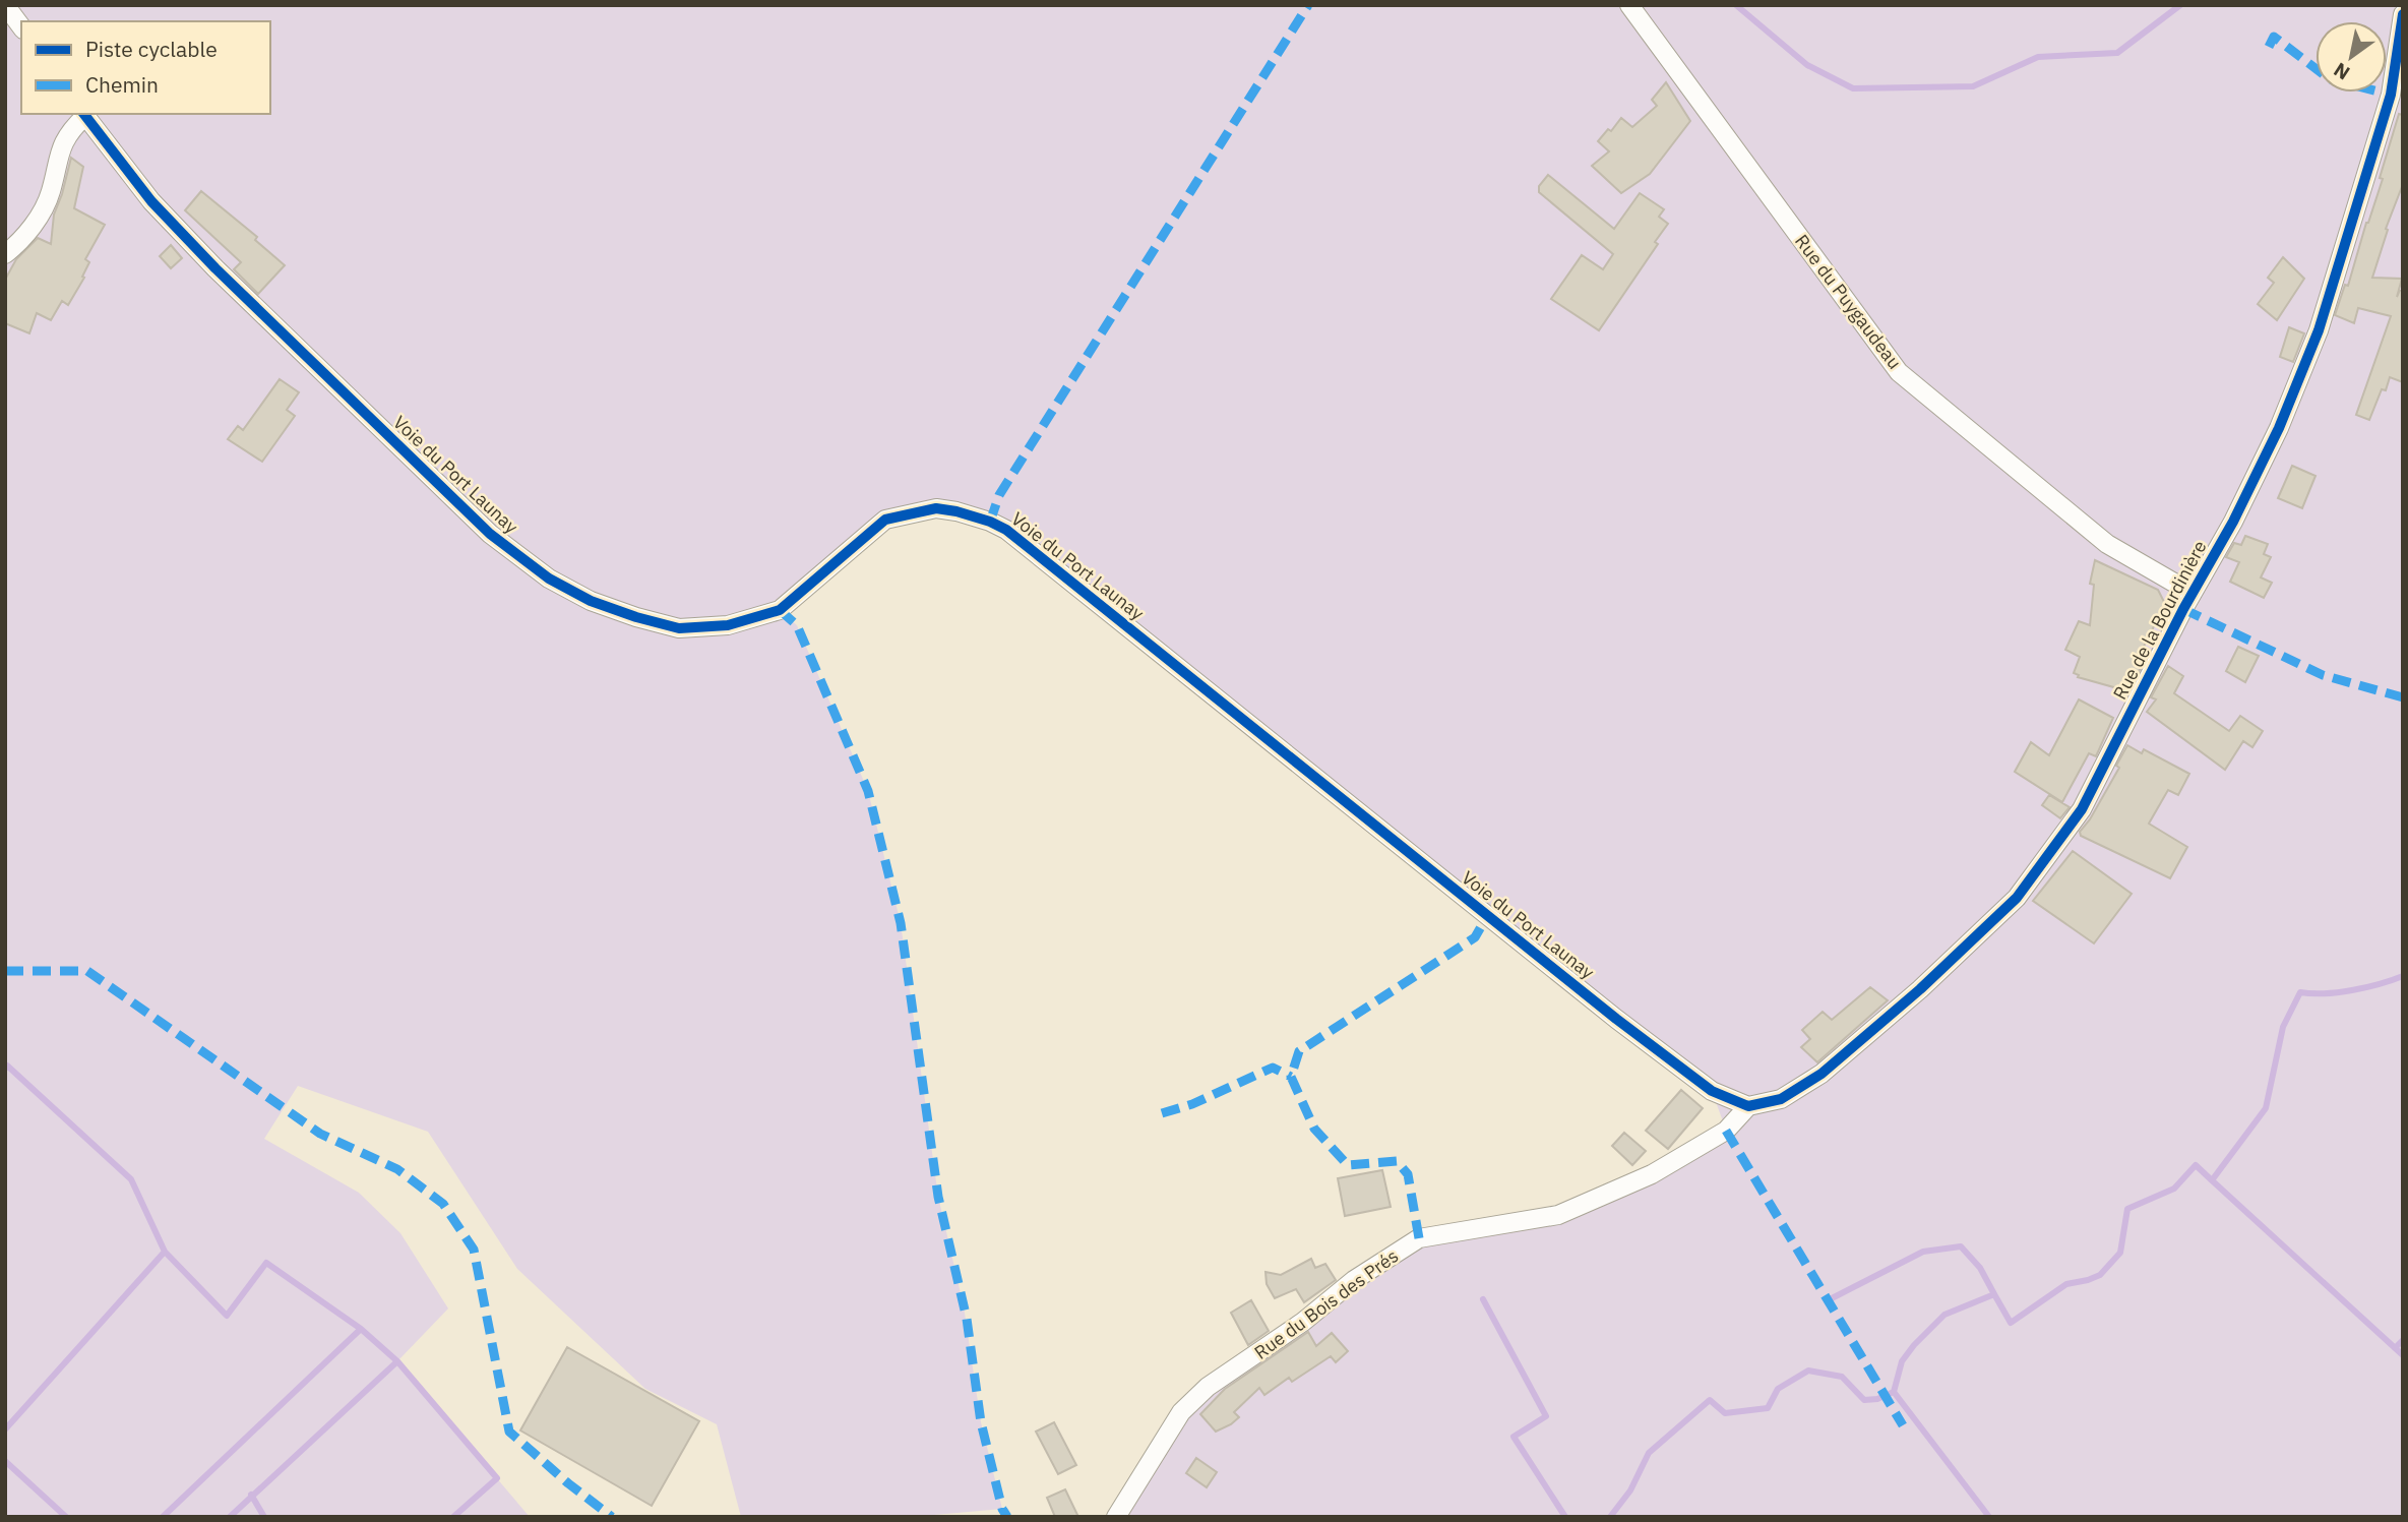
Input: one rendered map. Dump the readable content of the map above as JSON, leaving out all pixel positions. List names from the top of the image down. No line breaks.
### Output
{"streets":{"street":["Rue du Puygaudeau","Voie du Port Launay","Rue de la Bourdinière","Rue du Bois des Prés"]},"crossings":[["Rue du Puygaudeau","Rue de la Bourdinière"],["Voie du Port Launay","Rue de la Bourdinière"],["Voie du Port Launay","Rue du Bois des Prés"],["Rue de la Bourdinière","Rue du Bois des Prés"]],"legend":["Piste cyclable","Chemin"],"north":"bottom left"}
